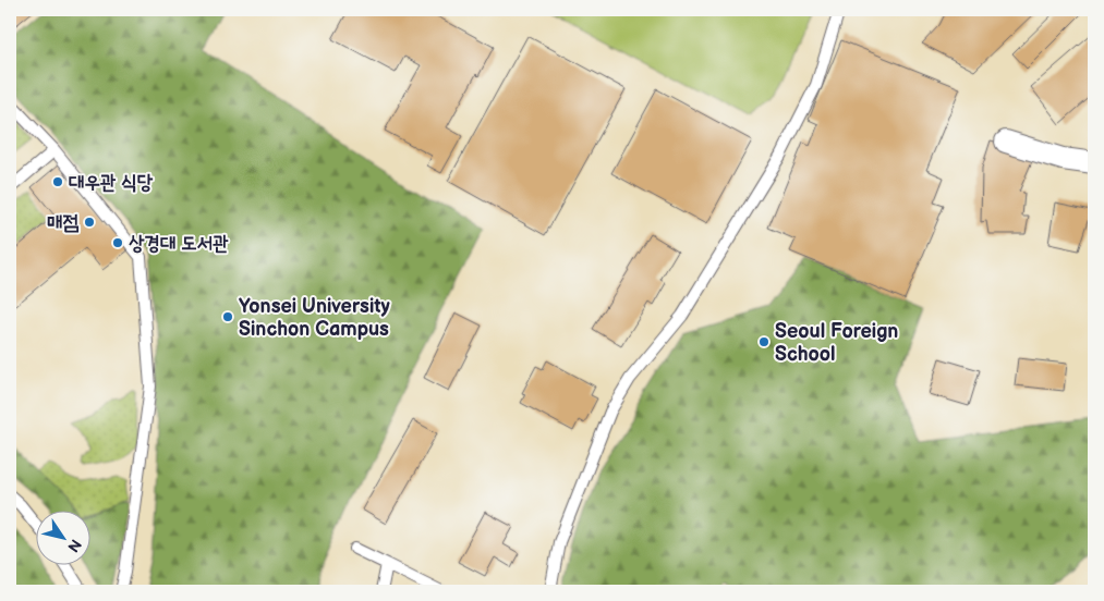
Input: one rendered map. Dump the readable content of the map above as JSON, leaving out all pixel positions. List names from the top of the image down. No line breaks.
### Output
{"places":["대우관 식당","매점","상경대 도서관","Yonsei University Sinchon Campus","Seoul Foreign School"],"north":"bottom right"}
